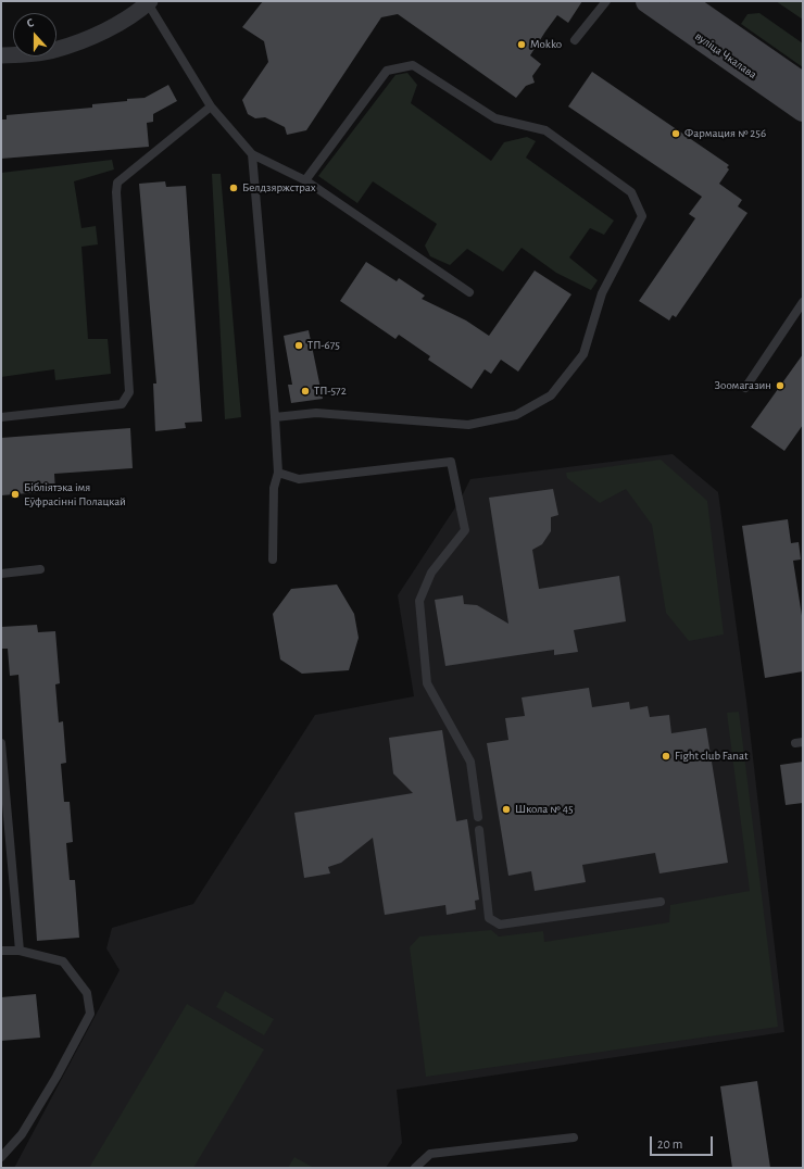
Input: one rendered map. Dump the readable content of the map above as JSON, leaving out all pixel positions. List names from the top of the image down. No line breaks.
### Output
{"streets":{"main road":["вуліца Чкалава"]},"places":["Mokko","Фармация № 256","Белдзяржстрах","ТП-675","Зоомагазин","ТП-572","Бібліятэка імя Еўфрасінні Полацкай","Fight club Fanat","Школа № 45"],"scale_bar":"20 m","north":"top"}
